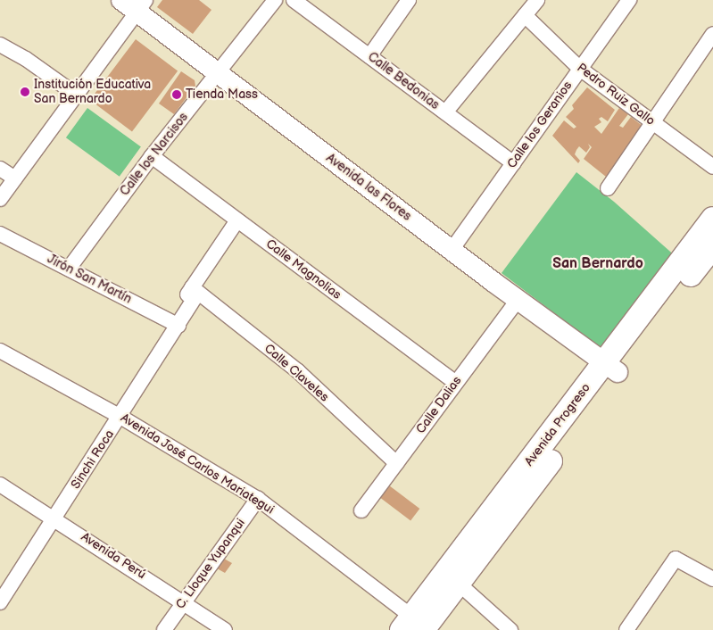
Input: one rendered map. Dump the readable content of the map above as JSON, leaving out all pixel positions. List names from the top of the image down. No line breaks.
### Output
{"streets":{"main road":["Avenida Progreso"],"street":["Calle Bedonias","Pedro Ruiz Gallo","Calle los Geranios","Calle los Narcisos","Avenida las Flores","Calle Magnolias","Jirón San Martín","Calle Claveles","Calle Dalias","Sinchi Roca","Avenida José Carlos Mariategui","Avenida Perú","C. Lloque Yupanqui"]},"crossings":[["Calle Bedonias","Calle los Geranios"],["Pedro Ruiz Gallo","Calle los Geranios"],["Calle los Geranios","Avenida las Flores"],["Calle los Narcisos","Avenida las Flores"],["Calle los Narcisos","Calle Magnolias"],["Calle los Narcisos","Jirón San Martín"],["Avenida las Flores","Calle Dalias"],["Avenida las Flores","Avenida Progreso"],["Calle Magnolias","Calle Dalias"],["Calle Magnolias","Sinchi Roca"],["Jirón San Martín","Sinchi Roca"],["Calle Claveles","Calle Dalias"],["Calle Claveles","Sinchi Roca"],["Avenida Progreso","Avenida José Carlos Mariategui"],["Sinchi Roca","Avenida José Carlos Mariategui"],["Sinchi Roca","Avenida Perú"],["Avenida José Carlos Mariategui","C. Lloque Yupanqui"],["Avenida Perú","C. Lloque Yupanqui"]],"districts":["San Bernardo"],"places":["Institución Educativa San Bernardo","Tienda Mass"]}
